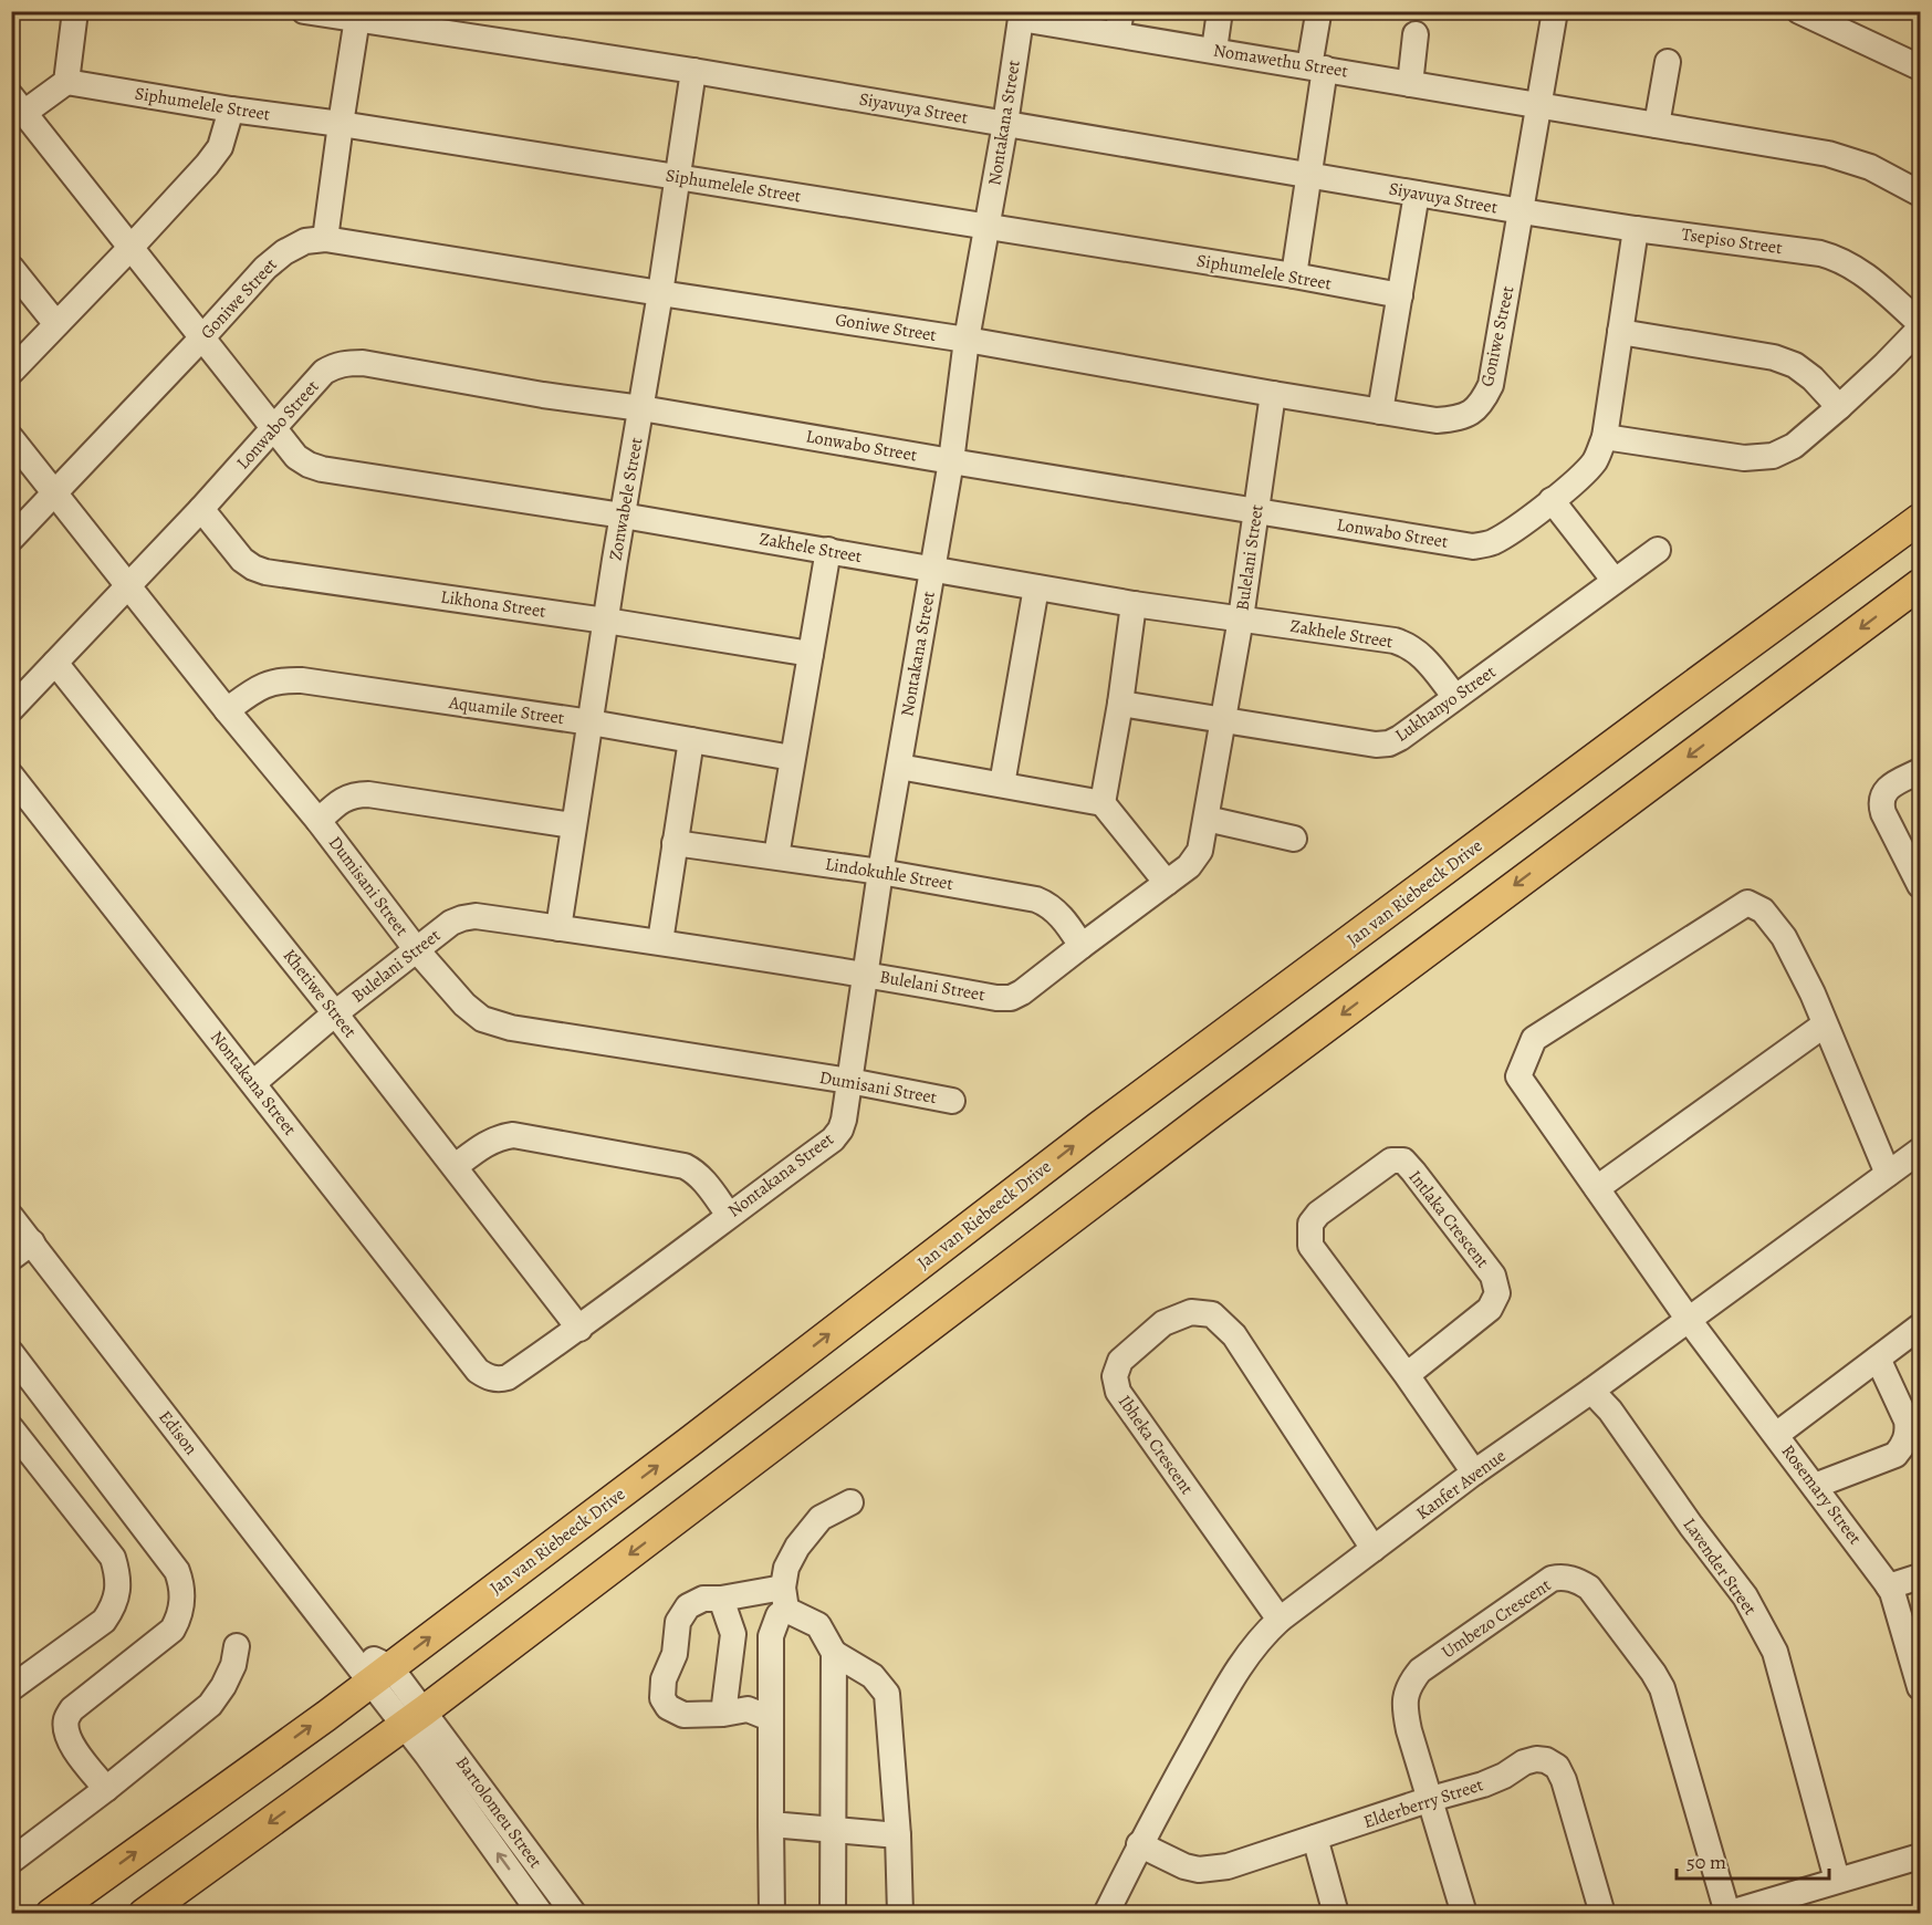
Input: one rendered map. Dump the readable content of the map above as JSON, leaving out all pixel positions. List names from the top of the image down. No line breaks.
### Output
{"streets":{"main road":["Jan van Riebeeck Drive"],"street":["Nomawethu Street","Siphumelele Street","Siyavuya Street","Nontakana Street","Tsepiso Street","Goniwe Street","Lonwabo Street","Zonwabele Street","Zakhele Street","Bulelani Street","Likhona Street","Lukhanyo Street","Aquamile Street","Lindokuhle Street","Dumisani Street","Khetiwe Street","Intlaka Crescent","Edison","Ibheka Crescent","Kanfer Avenue","Rosemary Street","Lavender Street","Umbezo Crescent","Elderberry Street","Bartolomeu Street"]},"crossings":[["Nomawethu Street","Nontakana Street"],["Nomawethu Street","Goniwe Street"],["Siphumelele Street","Nontakana Street"],["Siphumelele Street","Zonwabele Street"],["Siyavuya Street","Nontakana Street"],["Siyavuya Street","Tsepiso Street"],["Siyavuya Street","Goniwe Street"],["Siyavuya Street","Zonwabele Street"],["Nontakana Street","Goniwe Street"],["Nontakana Street","Lonwabo Street"],["Nontakana Street","Zakhele Street"],["Nontakana Street","Bulelani Street"],["Nontakana Street","Lindokuhle Street"],["Nontakana Street","Dumisani Street"],["Nontakana Street","Khetiwe Street"],["Tsepiso Street","Goniwe Street"],["Tsepiso Street","Lonwabo Street"],["Goniwe Street","Zonwabele Street"],["Goniwe Street","Zakhele Street"],["Goniwe Street","Bulelani Street"],["Goniwe Street","Dumisani Street"],["Lonwabo Street","Zonwabele Street"],["Lonwabo Street","Zakhele Street"],["Lonwabo Street","Bulelani Street"],["Lonwabo Street","Likhona Street"],["Lonwabo Street","Dumisani Street"],["Lonwabo Street","Khetiwe Street"],["Zonwabele Street","Zakhele Street"],["Zonwabele Street","Bulelani Street"],["Zonwabele Street","Likhona Street"],["Zonwabele Street","Aquamile Street"],["Zakhele Street","Bulelani Street"],["Zakhele Street","Lukhanyo Street"],["Bulelani Street","Lukhanyo Street"],["Bulelani Street","Lindokuhle Street"],["Bulelani Street","Dumisani Street"],["Bulelani Street","Khetiwe Street"],["Aquamile Street","Dumisani Street"],["Jan van Riebeeck Drive","Edison"],["Intlaka Crescent","Kanfer Avenue"],["Edison","Bartolomeu Street"],["Ibheka Crescent","Kanfer Avenue"],["Kanfer Avenue","Rosemary Street"],["Kanfer Avenue","Lavender Street"],["Kanfer Avenue","Elderberry Street"],["Umbezo Crescent","Elderberry Street"]],"scale_bar":"50 m"}
